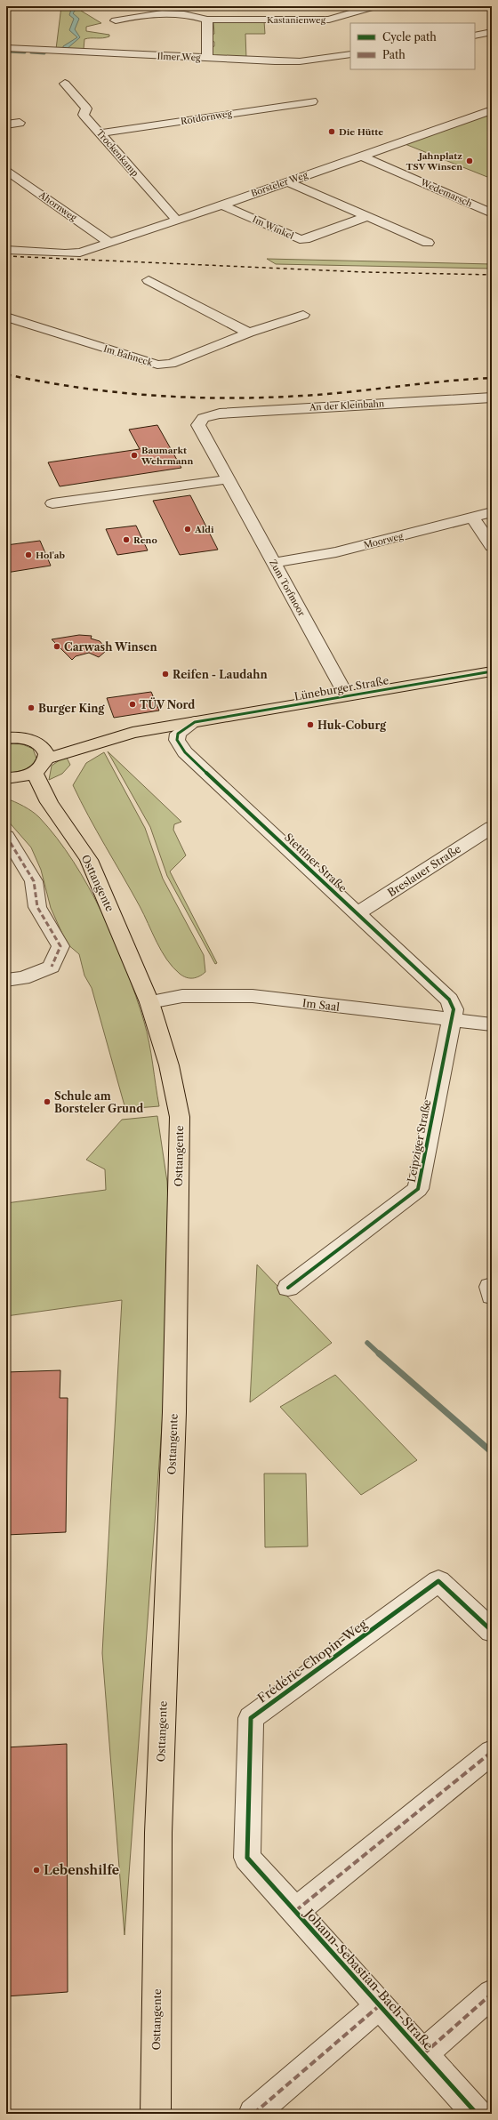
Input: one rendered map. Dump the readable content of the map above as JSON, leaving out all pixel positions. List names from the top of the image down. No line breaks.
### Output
{"streets":{"main road":["Lüneburger Straße","Osttangente"],"street":["Kastanienweg","Ilmer Weg","Rotdornweg","Trockenkamp","Borsteler Weg","Wedemarsch","Ahornweg","Im Winkel","Im Bahneck","An der Kleinbahn","Moorweg","Zum Torfmoor","Stettiner Straße","Breslauer Straße","Im Saal","Leipziger Straße","Frédéric-Chopin-Weg","Johann-Sebastian-Bach-Straße"]},"crossings":[["Rotdornweg","Trockenkamp"],["Trockenkamp","Borsteler Weg"],["Borsteler Weg","Wedemarsch"],["Borsteler Weg","Ahornweg"],["Borsteler Weg","Im Winkel"],["An der Kleinbahn","Zum Torfmoor"],["Moorweg","Zum Torfmoor"],["Zum Torfmoor","Lüneburger Straße"],["Lüneburger Straße","Stettiner Straße"],["Stettiner Straße","Breslauer Straße"],["Stettiner Straße","Im Saal"],["Stettiner Straße","Leipziger Straße"],["Osttangente","Im Saal"],["Im Saal","Leipziger Straße"],["Frédéric-Chopin-Weg","Johann-Sebastian-Bach-Straße"]],"places":["Die Hütte","Jahnplatz TSV Winsen","Baumarkt Wehrmann","Aldi","Reno","Hol'ab","Carwash Winsen","Reifen - Laudahn","TÜV Nord","Burger King","Huk-Coburg","Schule am Borsteler Grund","Lebenshilfe"],"legend":["Cycle path","Path"]}
